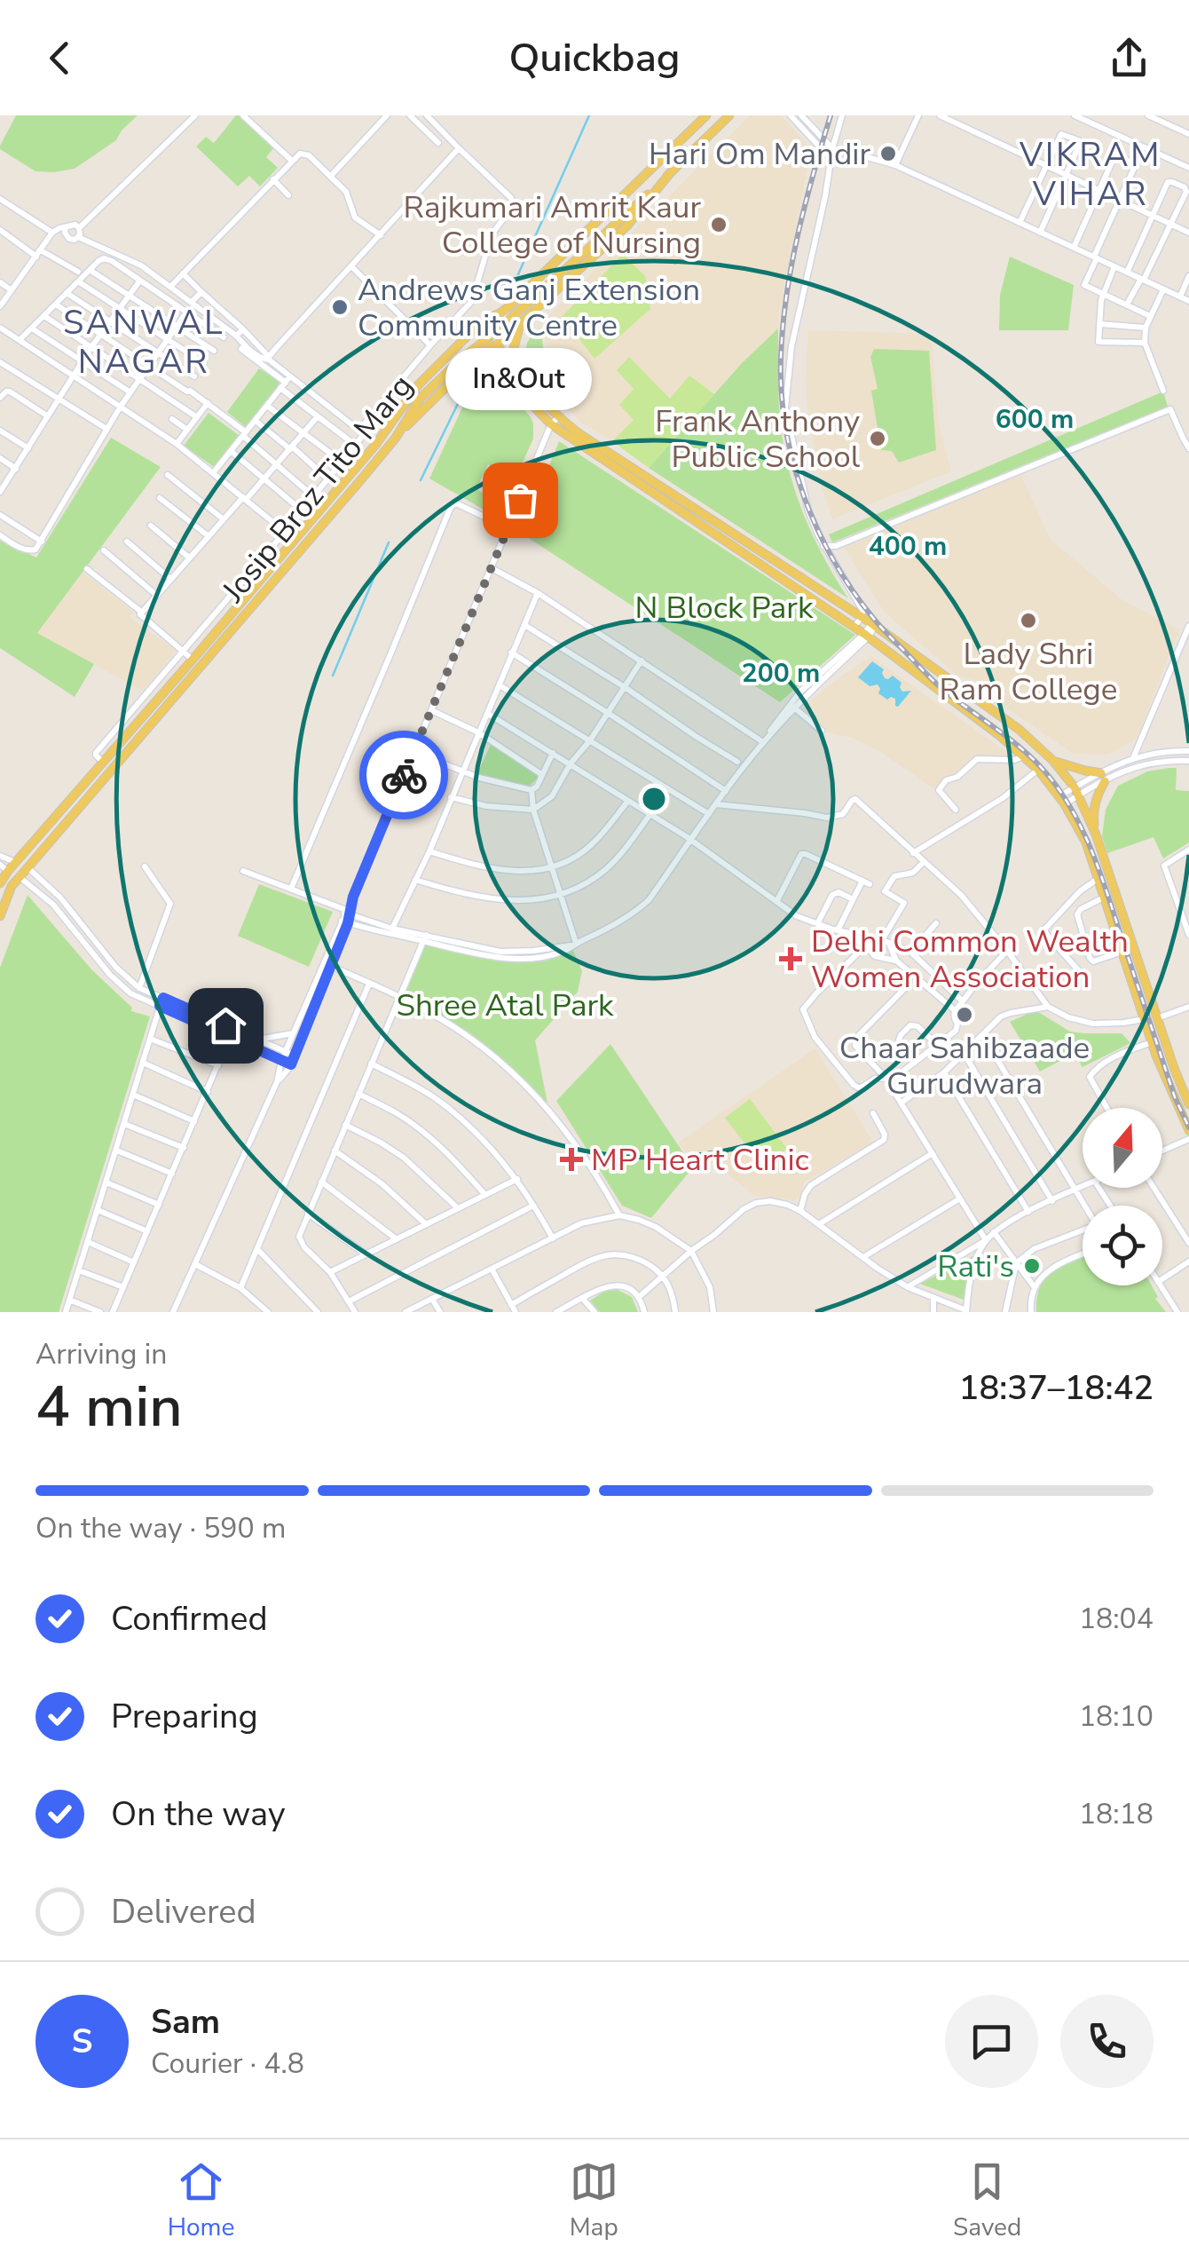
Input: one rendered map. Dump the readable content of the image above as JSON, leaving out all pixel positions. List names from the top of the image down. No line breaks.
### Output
{"streets":{"main road":["Josip Broz Tito Marg"]},"districts":["VIKRAM VIHAR","SANWAL NAGAR"],"parks":["N Block Park","Shree Atal Park"],"places":{"other":["Hari Om Mandir","Rajkumari Amrit Kaur College of Nursing","Andrews Ganj Extension Community Centre","Frank Anthony Public School","In&Out","Lady Shri Ram College","Chaar Sahibzaade Gurudwara","Rati's"],"health":["Delhi Common Wealth Women Association","MP Heart Clinic"]},"north":"top","page":{"header":"Quickbag","bubble":"In&Out","heading":["4 min","Arriving in","18:37–18:42"],"panel":["Sam","Courier · 4.8"],"bar":"On the way · 590 m","list":[["Confirmed","18:04"],["Preparing","18:10"],["On the way","18:18"],"Delivered"],"round":"S","tabs":["Home","Map","Saved"]},"rings":["600 m","400 m","200 m"]}
